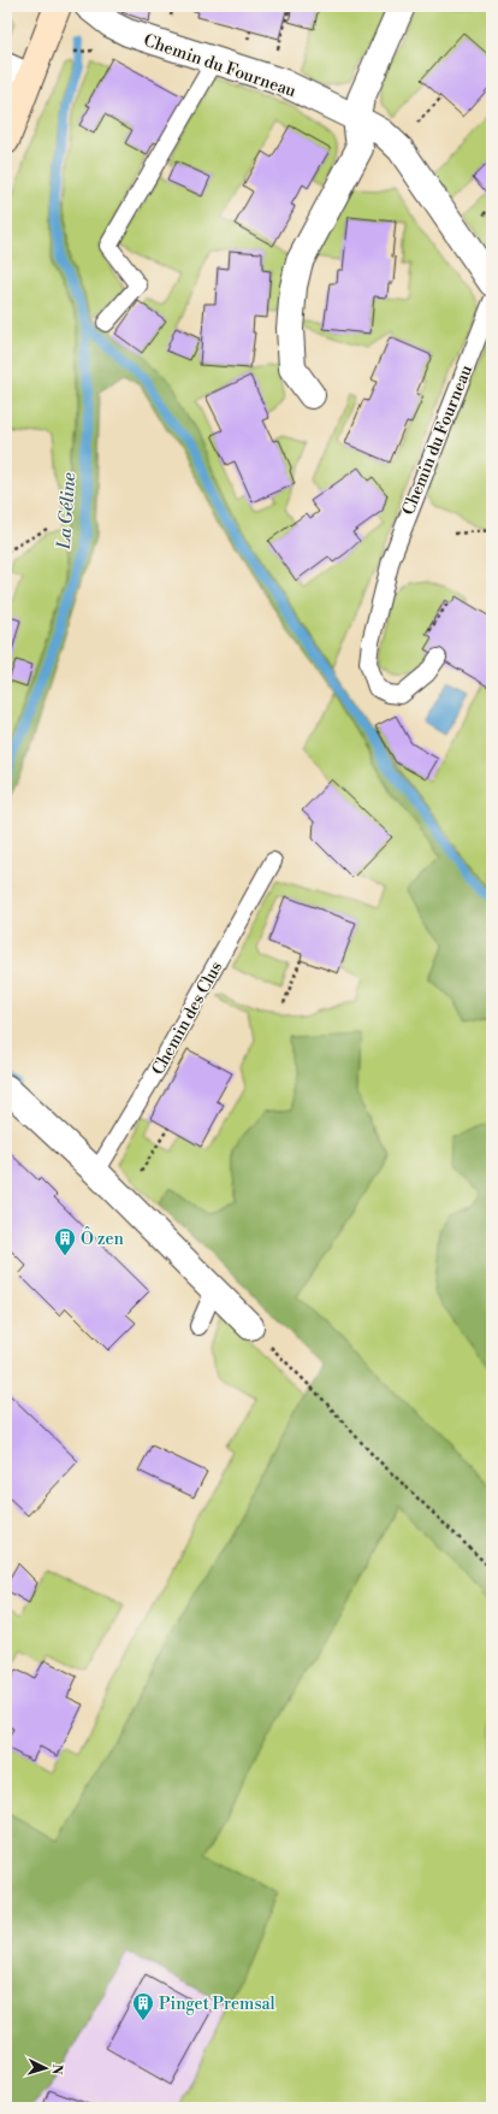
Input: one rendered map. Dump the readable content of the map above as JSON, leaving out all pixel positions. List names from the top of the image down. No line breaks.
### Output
{"streets":{"street":["Chemin du Fourneau"],"lane":["Chemin des Clus"]},"water":["La Géline"],"places":{"building":["Ô zen","Pinget Premsal"]},"north":"right"}
